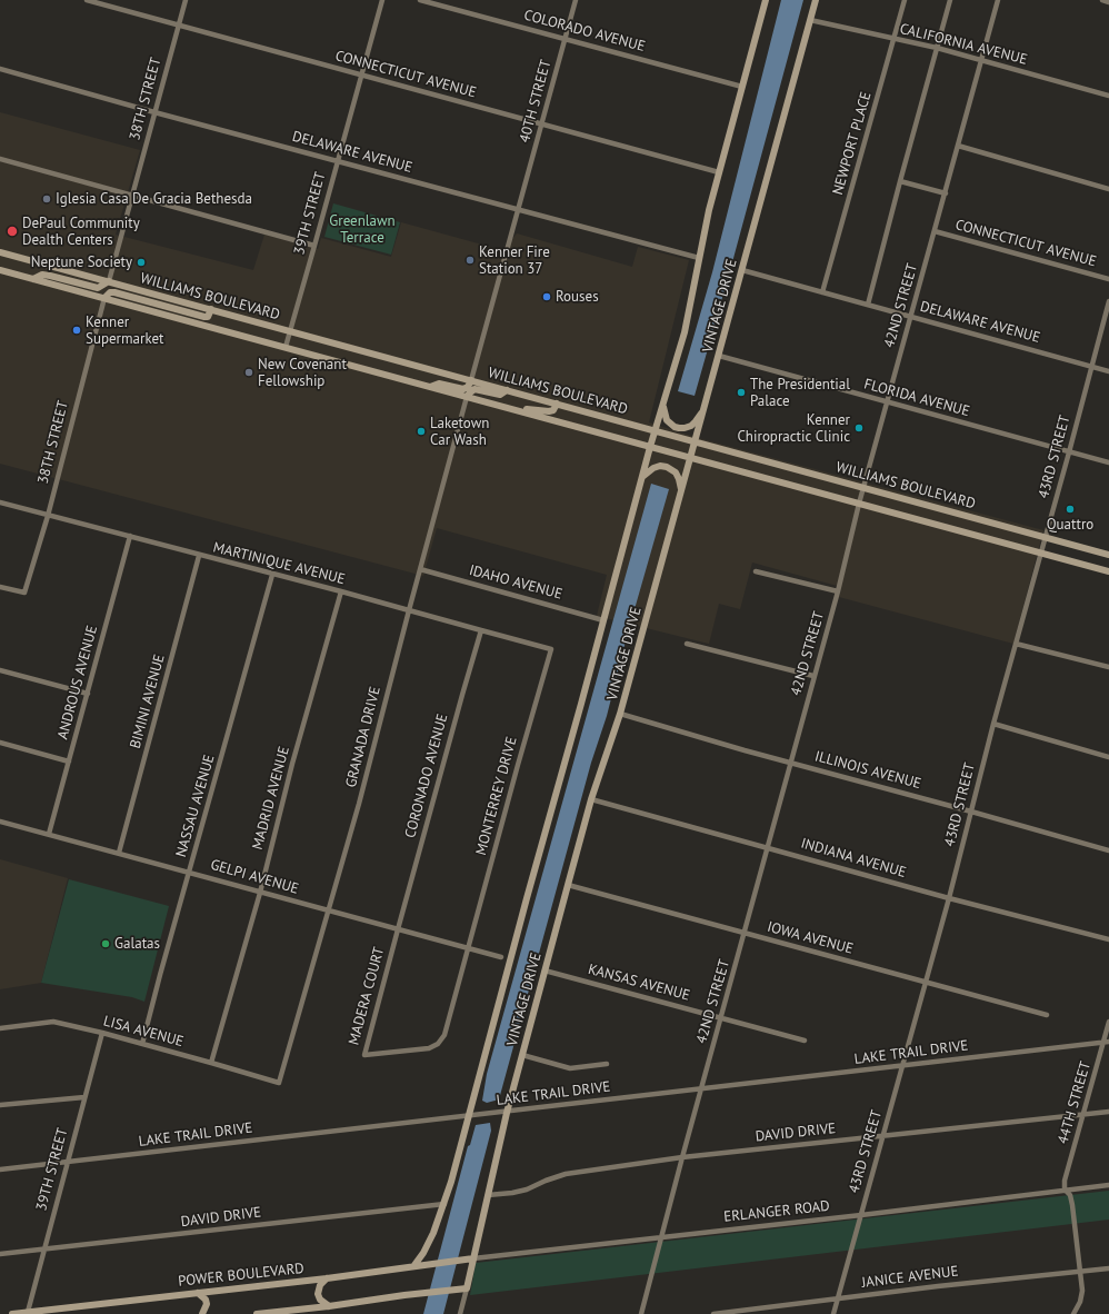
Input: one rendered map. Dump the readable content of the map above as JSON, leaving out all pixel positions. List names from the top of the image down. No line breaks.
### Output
{"streets":{"street":["COLORADO AVENUE","CALIFORNIA AVENUE","CONNECTICUT AVENUE","38TH STREET","40TH STREET","NEWPORT PLACE","DELAWARE AVENUE","39TH STREET","WILLIAMS BOULEVARD","VINTAGE DRIVE","42ND STREET","FLORIDA AVENUE","43RD STREET","MARTINIQUE AVENUE","IDAHO AVENUE","ANDROUS AVENUE","BIMINI AVENUE","GRANADA DRIVE","ILLINOIS AVENUE","CORONADO AVENUE","MONTERREY DRIVE","MADRID AVENUE","NASSAU AVENUE","INDIANA AVENUE","GELPI AVENUE","IOWA AVENUE","KANSAS AVENUE","MADERA COURT","LISA AVENUE","LAKE TRAIL DRIVE","44TH STREET","DAVID DRIVE","ERLANGER ROAD","POWER BOULEVARD","JANICE AVENUE"]},"crossings":[["COLORADO AVENUE","40TH STREET"],["COLORADO AVENUE","VINTAGE DRIVE"],["CALIFORNIA AVENUE","NEWPORT PLACE"],["CALIFORNIA AVENUE","VINTAGE DRIVE"],["CALIFORNIA AVENUE","42ND STREET"],["CONNECTICUT AVENUE","38TH STREET"],["CONNECTICUT AVENUE","40TH STREET"],["CONNECTICUT AVENUE","39TH STREET"],["CONNECTICUT AVENUE","VINTAGE DRIVE"],["CONNECTICUT AVENUE","42ND STREET"],["38TH STREET","DELAWARE AVENUE"],["38TH STREET","WILLIAMS BOULEVARD"],["38TH STREET","MARTINIQUE AVENUE"],["40TH STREET","DELAWARE AVENUE"],["40TH STREET","WILLIAMS BOULEVARD"],["NEWPORT PLACE","DELAWARE AVENUE"],["DELAWARE AVENUE","39TH STREET"],["DELAWARE AVENUE","VINTAGE DRIVE"],["DELAWARE AVENUE","42ND STREET"],["DELAWARE AVENUE","43RD STREET"],["39TH STREET","WILLIAMS BOULEVARD"],["39TH STREET","LISA AVENUE"],["39TH STREET","LAKE TRAIL DRIVE"],["39TH STREET","DAVID DRIVE"],["39TH STREET","POWER BOULEVARD"],["WILLIAMS BOULEVARD","VINTAGE DRIVE"],["WILLIAMS BOULEVARD","42ND STREET"],["WILLIAMS BOULEVARD","43RD STREET"],["WILLIAMS BOULEVARD","GRANADA DRIVE"],["VINTAGE DRIVE","FLORIDA AVENUE"],["VINTAGE DRIVE","IDAHO AVENUE"],["VINTAGE DRIVE","ILLINOIS AVENUE"],["VINTAGE DRIVE","INDIANA AVENUE"],["VINTAGE DRIVE","IOWA AVENUE"],["VINTAGE DRIVE","KANSAS AVENUE"],["VINTAGE DRIVE","LAKE TRAIL DRIVE"],["VINTAGE DRIVE","DAVID DRIVE"],["VINTAGE DRIVE","ERLANGER ROAD"],["VINTAGE DRIVE","POWER BOULEVARD"],["42ND STREET","FLORIDA AVENUE"],["42ND STREET","ILLINOIS AVENUE"],["42ND STREET","INDIANA AVENUE"],["42ND STREET","IOWA AVENUE"],["42ND STREET","KANSAS AVENUE"],["42ND STREET","LAKE TRAIL DRIVE"],["42ND STREET","DAVID DRIVE"],["42ND STREET","ERLANGER ROAD"],["FLORIDA AVENUE","43RD STREET"],["43RD STREET","ILLINOIS AVENUE"],["43RD STREET","INDIANA AVENUE"],["43RD STREET","IOWA AVENUE"],["43RD STREET","LAKE TRAIL DRIVE"],["43RD STREET","DAVID DRIVE"],["43RD STREET","ERLANGER ROAD"],["43RD STREET","JANICE AVENUE"],["MARTINIQUE AVENUE","ANDROUS AVENUE"],["MARTINIQUE AVENUE","BIMINI AVENUE"],["MARTINIQUE AVENUE","GRANADA DRIVE"],["MARTINIQUE AVENUE","CORONADO AVENUE"],["MARTINIQUE AVENUE","MONTERREY DRIVE"],["MARTINIQUE AVENUE","MADRID AVENUE"],["MARTINIQUE AVENUE","NASSAU AVENUE"],["IDAHO AVENUE","GRANADA DRIVE"],["ANDROUS AVENUE","GELPI AVENUE"],["BIMINI AVENUE","GELPI AVENUE"],["GRANADA DRIVE","GELPI AVENUE"],["GRANADA DRIVE","LISA AVENUE"],["CORONADO AVENUE","GELPI AVENUE"],["CORONADO AVENUE","MADERA COURT"],["MONTERREY DRIVE","GELPI AVENUE"],["MONTERREY DRIVE","MADERA COURT"],["MADRID AVENUE","GELPI AVENUE"],["MADRID AVENUE","LISA AVENUE"],["NASSAU AVENUE","GELPI AVENUE"],["NASSAU AVENUE","LISA AVENUE"],["GELPI AVENUE","MADERA COURT"],["LAKE TRAIL DRIVE","44TH STREET"],["44TH STREET","DAVID DRIVE"],["44TH STREET","ERLANGER ROAD"],["ERLANGER ROAD","POWER BOULEVARD"]],"parks":["Greenlawn Terrace"],"places":["Iglesia Casa De Gracia Bethesda","DePaul Community Dealth Centers","Kenner Fire Station 37","Neptune Society","Rouses","Kenner Supermarket","New Covenant Fellowship","The Presidential Palace","Kenner Chiropractic Clinic","Laketown Car Wash","Quattro","Galatas"]}
